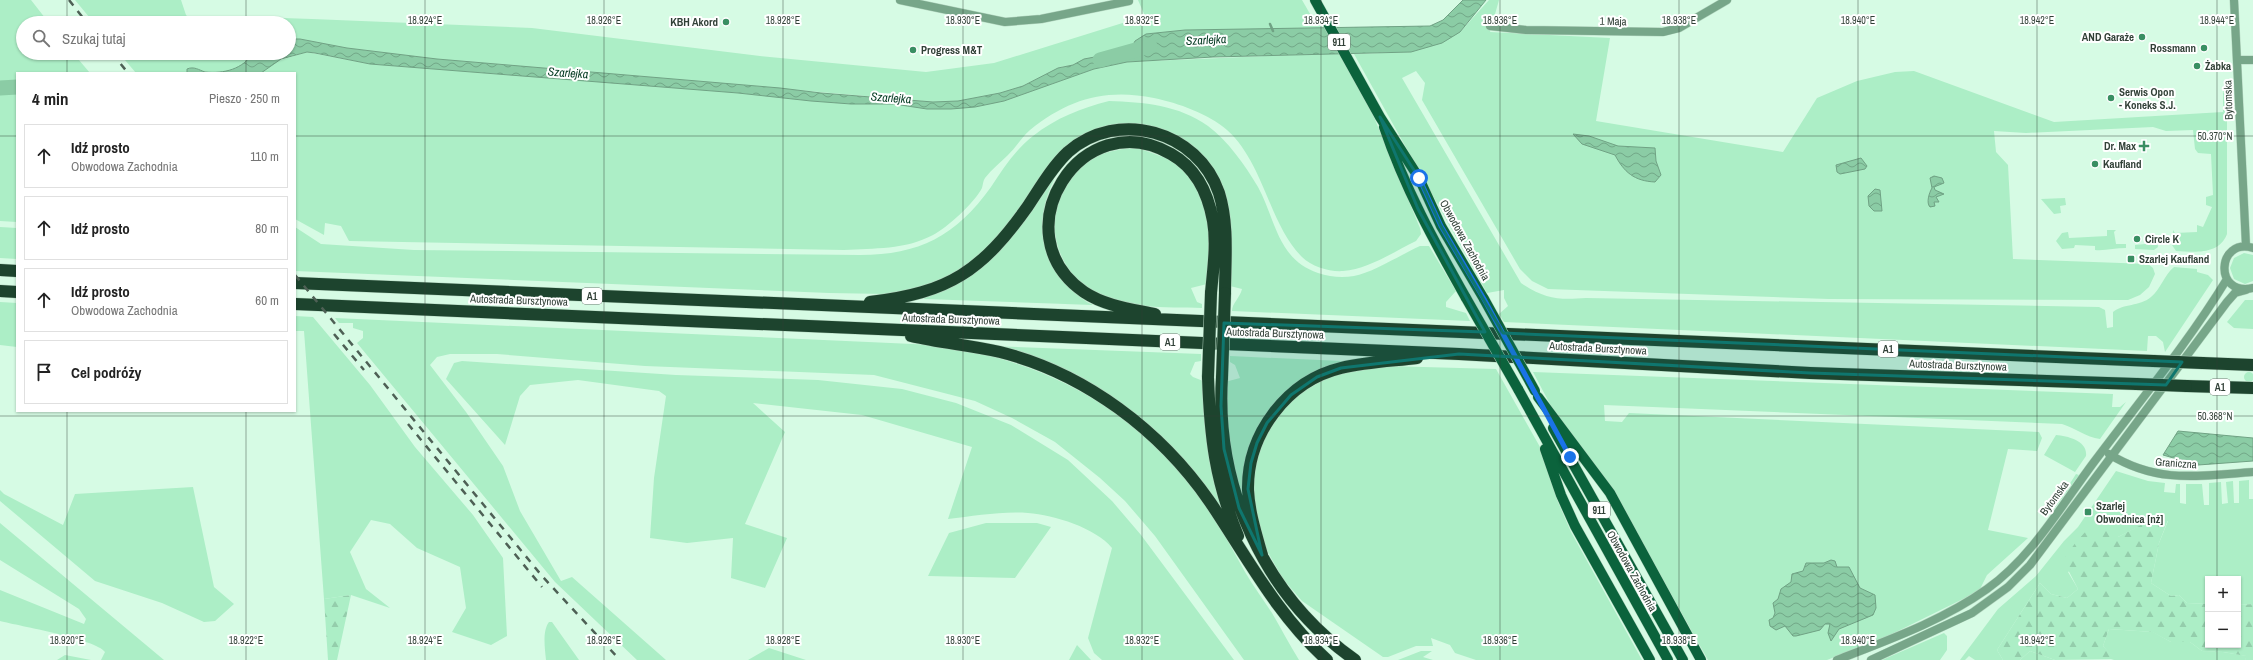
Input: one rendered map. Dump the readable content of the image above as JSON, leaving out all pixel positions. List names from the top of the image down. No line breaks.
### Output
{"streets":{"highway":["A1","Autostrada Bursztynowa"],"main road":["911","Obwodowa Zachodnia"],"street":["1 Maja","Bytomska","Graniczna"]},"crossings":[["911","Obwodowa Zachodnia"],["Bytomska","Graniczna"]],"water":["Szarlejka"],"places":{"other":["KBH Akord","AND Garaże","Rossmann","Progress M&T","Żabka","Serwis Opon - Koneks S.J.","Kaufland","Circle K"],"health":["Dr. Max"],"transit":["Szarlej Kaufland","Szarlej Obwodnica [nż]"]},"page":{"search":"Szukaj tutaj","heading":["4 min","Pieszo · 250 m"],"list":[["Idź prosto","Obwodowa Zachodnia","110 m"],["Idź prosto","80 m"],["Idź prosto","Obwodowa Zachodnia","60 m"],"Cel podróży"],"map_buttons":["+","−"]},"coordinates":["18.924°E","18.926°E","18.928°E","18.930°E","18.932°E","18.934°E","18.936°E","18.938°E","18.940°E","18.942°E","18.944°E","50.370°N","50.368°N","18.920°E","18.922°E"]}
